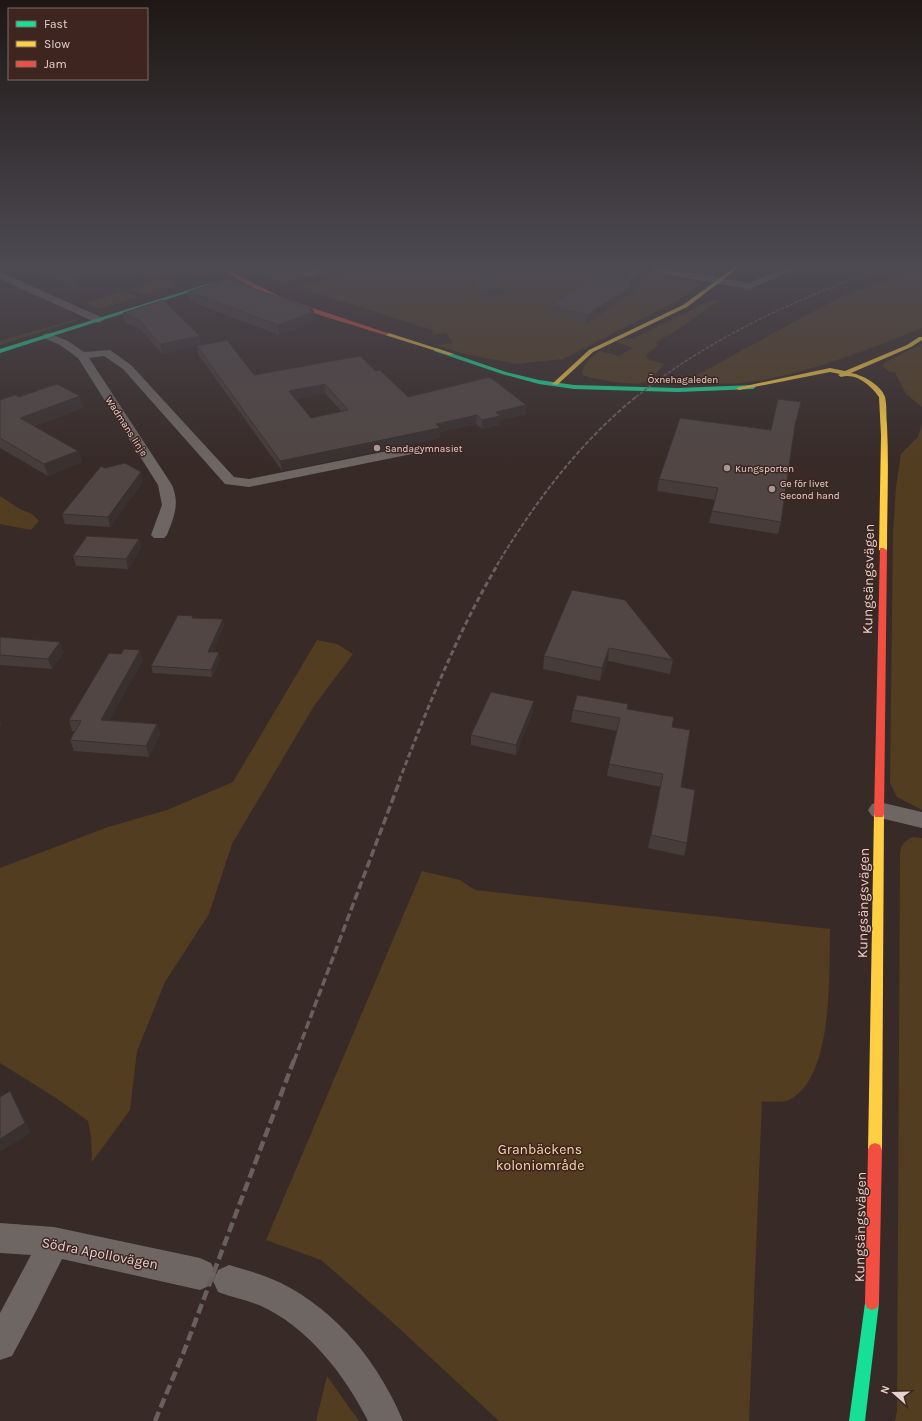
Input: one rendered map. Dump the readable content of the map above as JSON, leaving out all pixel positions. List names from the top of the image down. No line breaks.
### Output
{"streets":{"street":["Öxnehagaleden","Wadmans linje","Kungsängsvägen","Södra Apollovägen"]},"crossings":[["Öxnehagaleden","Kungsängsvägen"]],"parks":["Granbäckens koloniområde"],"places":["Sandagymnasiet","Kungsporten","Ge för livet Second hand"],"legend":["Fast","Slow","Jam"],"north":"left"}
